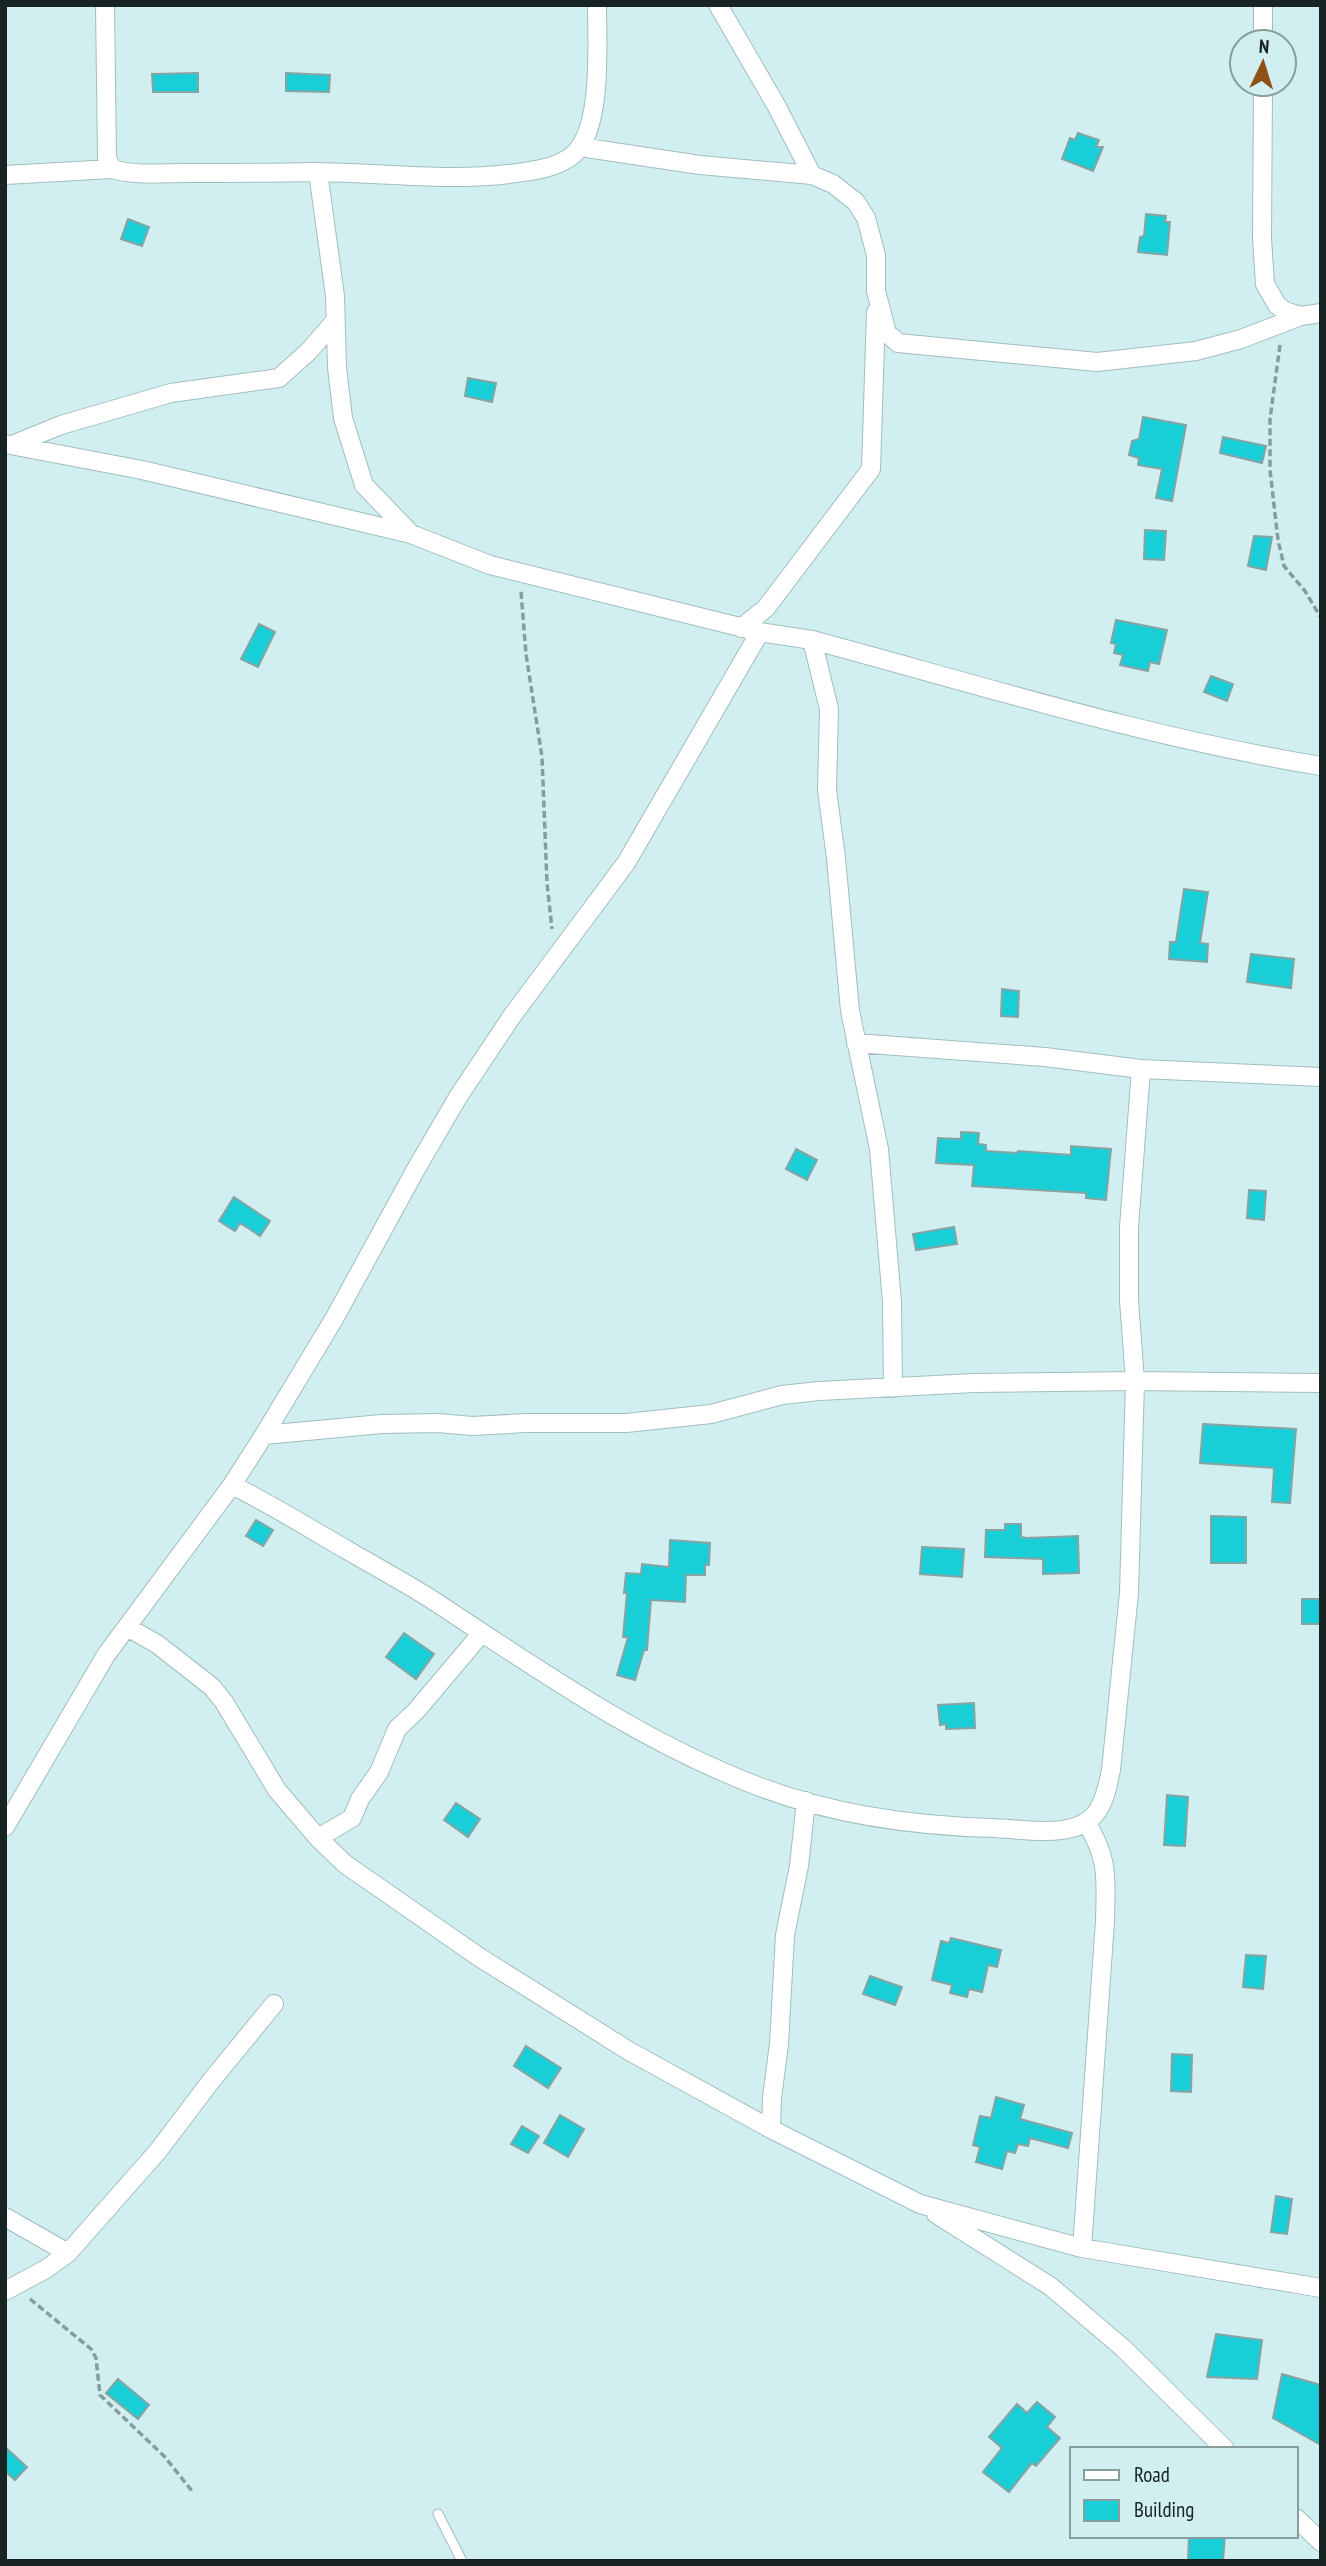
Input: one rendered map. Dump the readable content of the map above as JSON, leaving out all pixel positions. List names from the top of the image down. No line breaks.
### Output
{"legend":["Road","Building"],"north":"top"}
